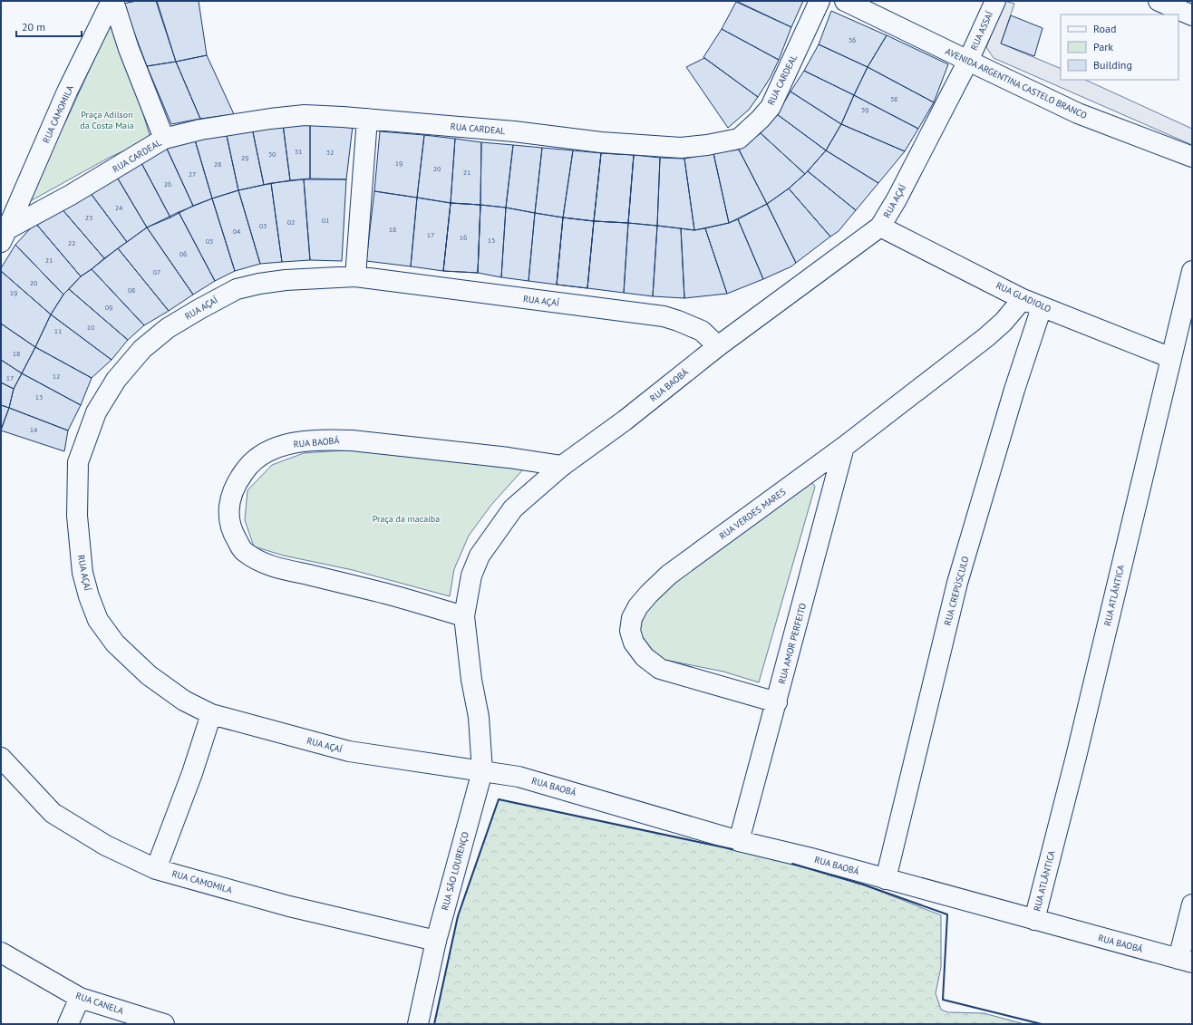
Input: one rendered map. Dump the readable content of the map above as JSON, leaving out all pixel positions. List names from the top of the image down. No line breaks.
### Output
{"streets":{"street":["RUA ASSAÍ","RUA CARDEAL","AVENIDA ARGENTINA CASTELO BRANCO","RUA CAMOMILA","RUA AÇAÍ","RUA GLADIOLO","RUA BAOBÁ","RUA VERDES MARES","RUA CREPÚSCULO","RUA ATLÂNTICA","RUA AMOR PERFEITO","RUA SÃO LOURENÇO","RUA CANELA"]},"crossings":[["RUA ASSAÍ","AVENIDA ARGENTINA CASTELO BRANCO"],["RUA ASSAÍ","RUA AÇAÍ"],["RUA CARDEAL","RUA CAMOMILA"],["AVENIDA ARGENTINA CASTELO BRANCO","RUA AÇAÍ"],["RUA CAMOMILA","RUA SÃO LOURENÇO"],["RUA AÇAÍ","RUA GLADIOLO"],["RUA AÇAÍ","RUA BAOBÁ"],["RUA AÇAÍ","RUA SÃO LOURENÇO"],["RUA GLADIOLO","RUA VERDES MARES"],["RUA GLADIOLO","RUA CREPÚSCULO"],["RUA GLADIOLO","RUA ATLÂNTICA"],["RUA BAOBÁ","RUA CREPÚSCULO"],["RUA BAOBÁ","RUA ATLÂNTICA"],["RUA BAOBÁ","RUA AMOR PERFEITO"],["RUA BAOBÁ","RUA SÃO LOURENÇO"],["RUA VERDES MARES","RUA AMOR PERFEITO"]],"parks":["Praça Adilson da Costa Maia","Praça da macaiba"],"house_numbers":["36","38","39","31","32","30","29","19","28","20","21","27","26","24","23","01","02","03","18","04","17","16","15","05","22","06","21","07","20","08","19","09","10","11","18","12","17","13","14"],"legend":["Road","Park","Building"],"scale_bar":"20 m"}
